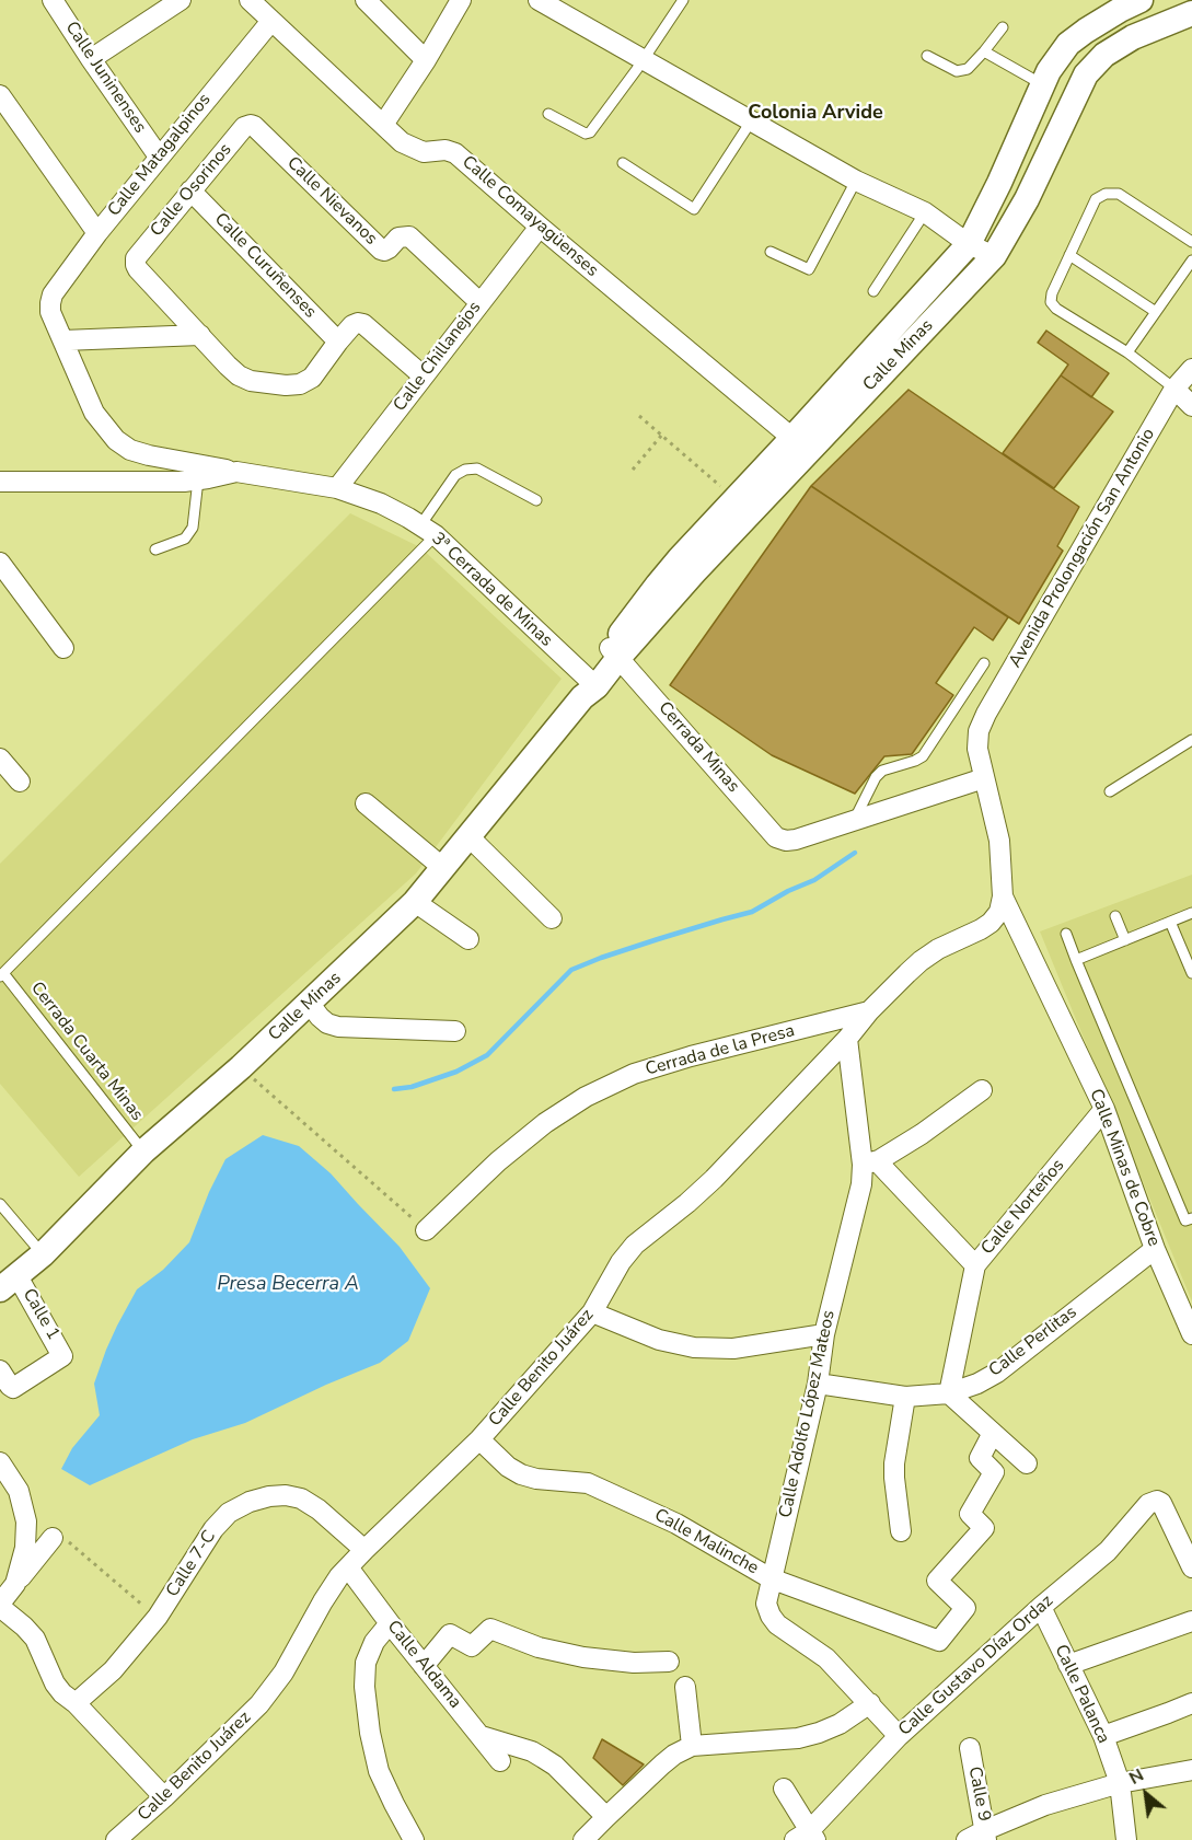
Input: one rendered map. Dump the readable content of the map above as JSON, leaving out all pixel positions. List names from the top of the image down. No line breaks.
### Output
{"streets":{"street":["Calle Juninenses","Calle Matagalpinos","Calle Osorinos","Calle Nievanos","Calle Comayagüenses","Calle Curuñenses","Calle Minas","Calle Chillanejos","Avenida Prolongación San Antonio","3ª Cerrada de Minas","Cerrada Minas","Cerrada de la Presa","Calle Minas de Cobre","Calle Norteños","Calle 1","Calle Perlitas","Calle Benito Juárez","Calle Adolfo López Mateos","Calle Malinche","Calle 7-C","Calle Aldama","Calle Gustavo Díaz Ordaz","Calle Palanca","Calle 9"],"lane":["Cerrada Cuarta Minas"]},"crossings":[["Calle Juninenses","Calle Matagalpinos"],["Calle Matagalpinos","Calle Comayagüenses"],["Calle Osorinos","Calle Nievanos"],["Calle Osorinos","Calle Curuñenses"],["Calle Nievanos","Calle Chillanejos"],["Calle Comayagüenses","Calle Minas"],["Calle Comayagüenses","Calle Chillanejos"],["Calle Minas","3ª Cerrada de Minas"],["Calle Minas","Cerrada Minas"],["Calle Minas","Cerrada Cuarta Minas"],["Calle Minas","Calle 1"],["Calle Chillanejos","3ª Cerrada de Minas"],["Cerrada de la Presa","Calle Benito Juárez"],["Calle Minas de Cobre","Calle Norteños"],["Calle Minas de Cobre","Calle Perlitas"],["Calle Minas de Cobre","Calle Benito Juárez"],["Calle Norteños","Calle Perlitas"],["Calle Perlitas","Calle Adolfo López Mateos"],["Calle Benito Juárez","Calle Adolfo López Mateos"],["Calle Benito Juárez","Calle Malinche"],["Calle Benito Juárez","Calle 7-C"],["Calle Benito Juárez","Calle Aldama"],["Calle Adolfo López Mateos","Calle Malinche"],["Calle Adolfo López Mateos","Calle Gustavo Díaz Ordaz"],["Calle Gustavo Díaz Ordaz","Calle Palanca"]],"districts":["Colonia Arvide"],"water":["Presa Becerra A"],"north":"top left"}
